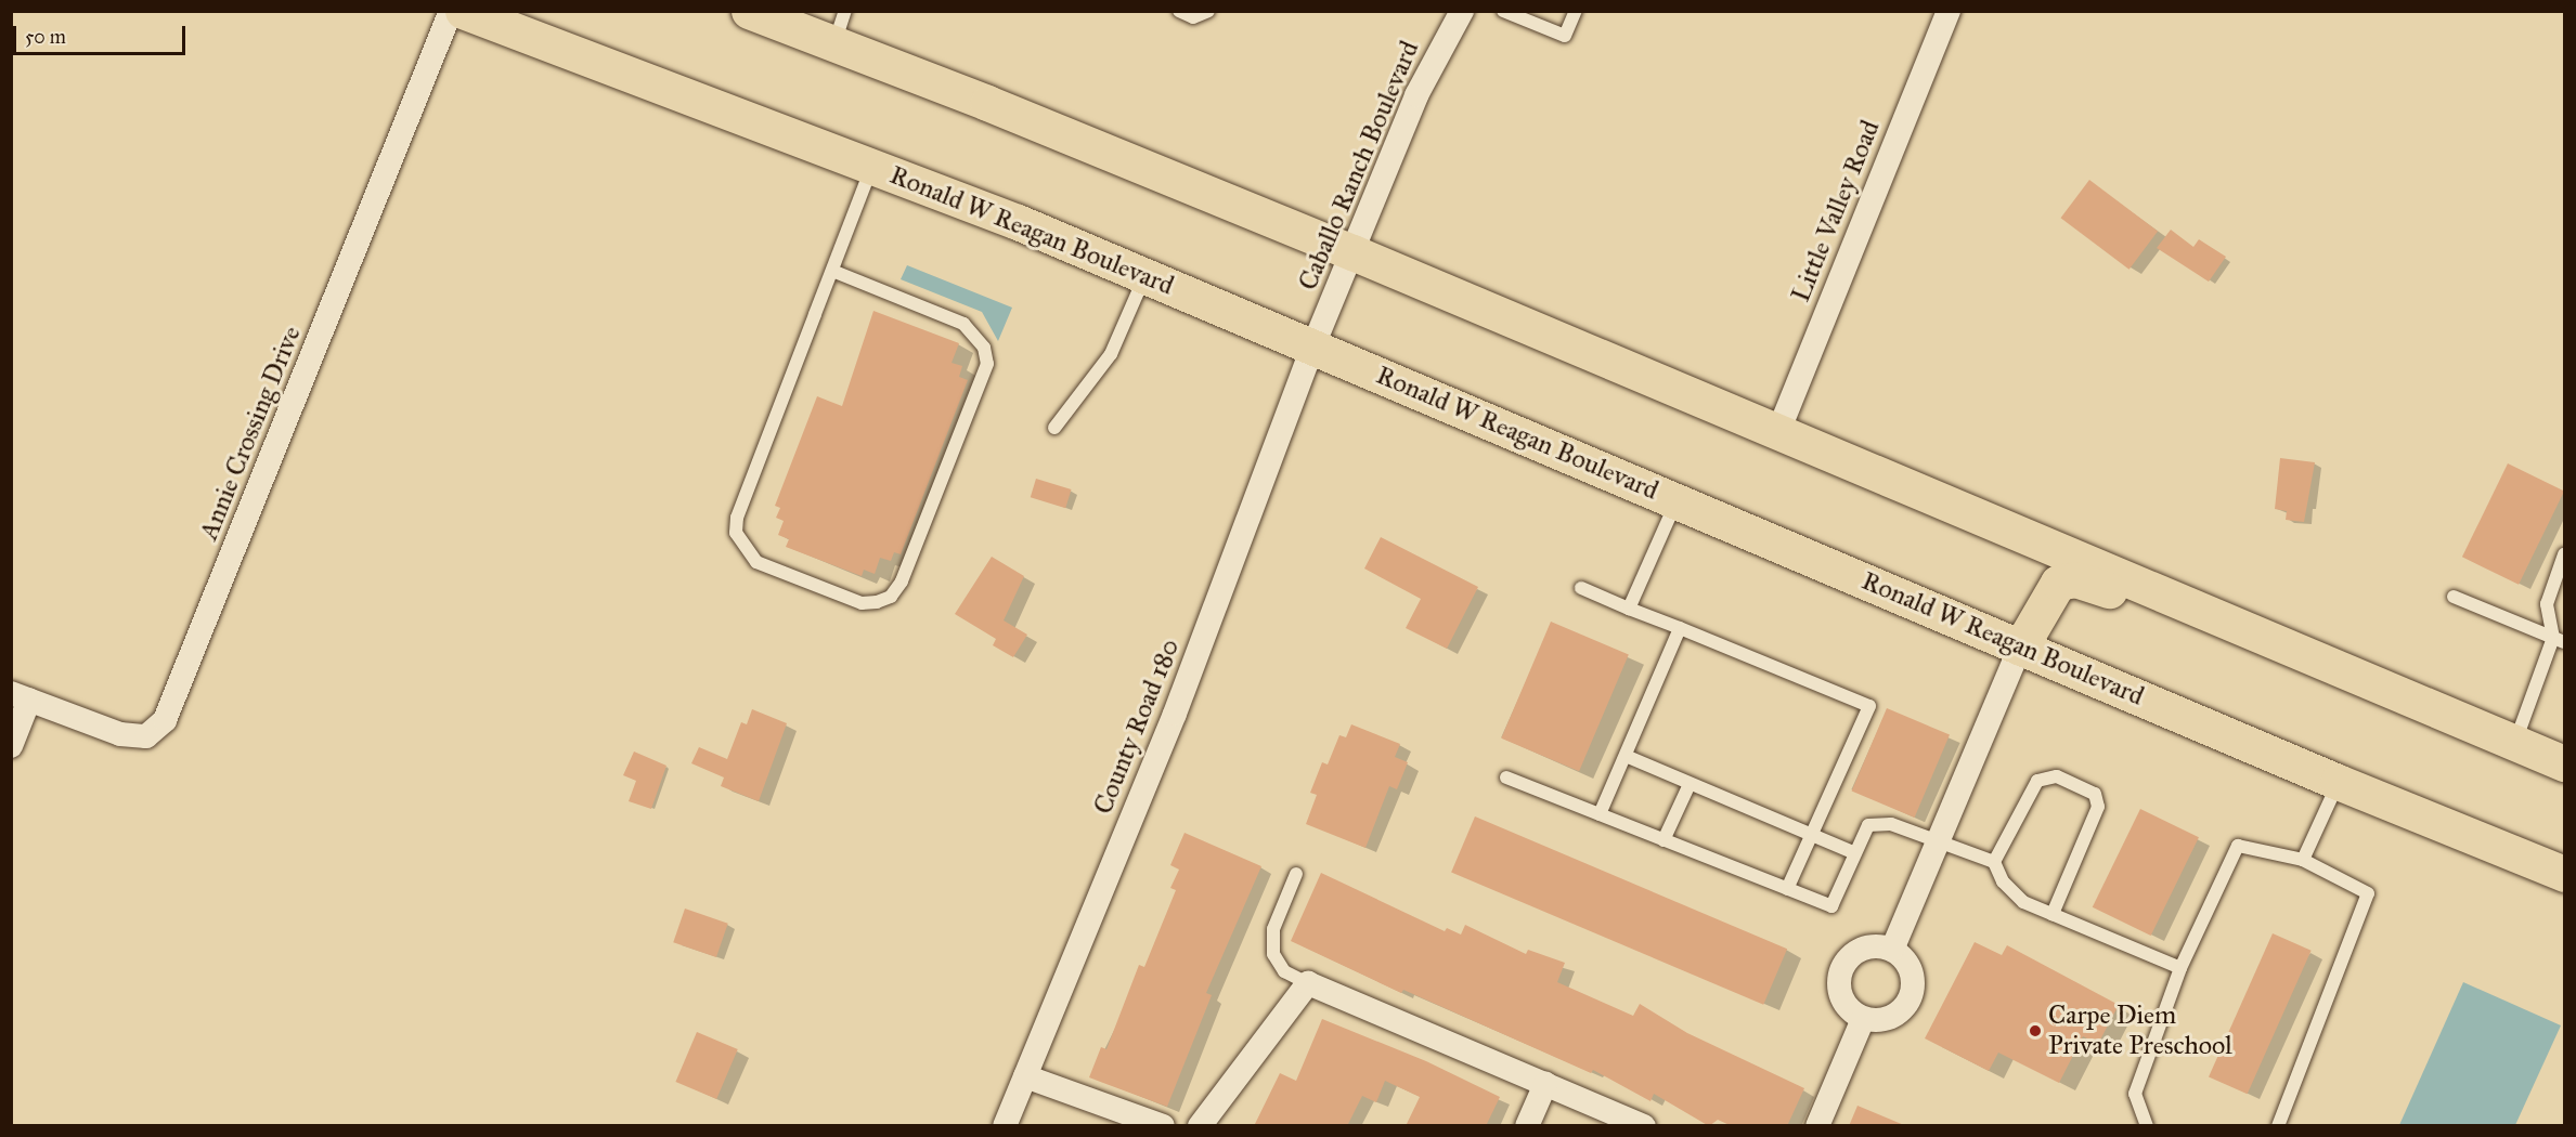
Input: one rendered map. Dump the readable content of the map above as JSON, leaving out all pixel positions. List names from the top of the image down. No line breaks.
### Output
{"streets":{"main road":["Ronald W Reagan Boulevard"],"street":["Caballo Ranch Boulevard","Little Valley Road","Annie Crossing Drive","County Road 180"]},"crossings":[["Caballo Ranch Boulevard","Ronald W Reagan Boulevard"],["Caballo Ranch Boulevard","County Road 180"],["Ronald W Reagan Boulevard","County Road 180"]],"places":["Carpe Diem Private Preschool"],"scale_bar":"50 m"}
